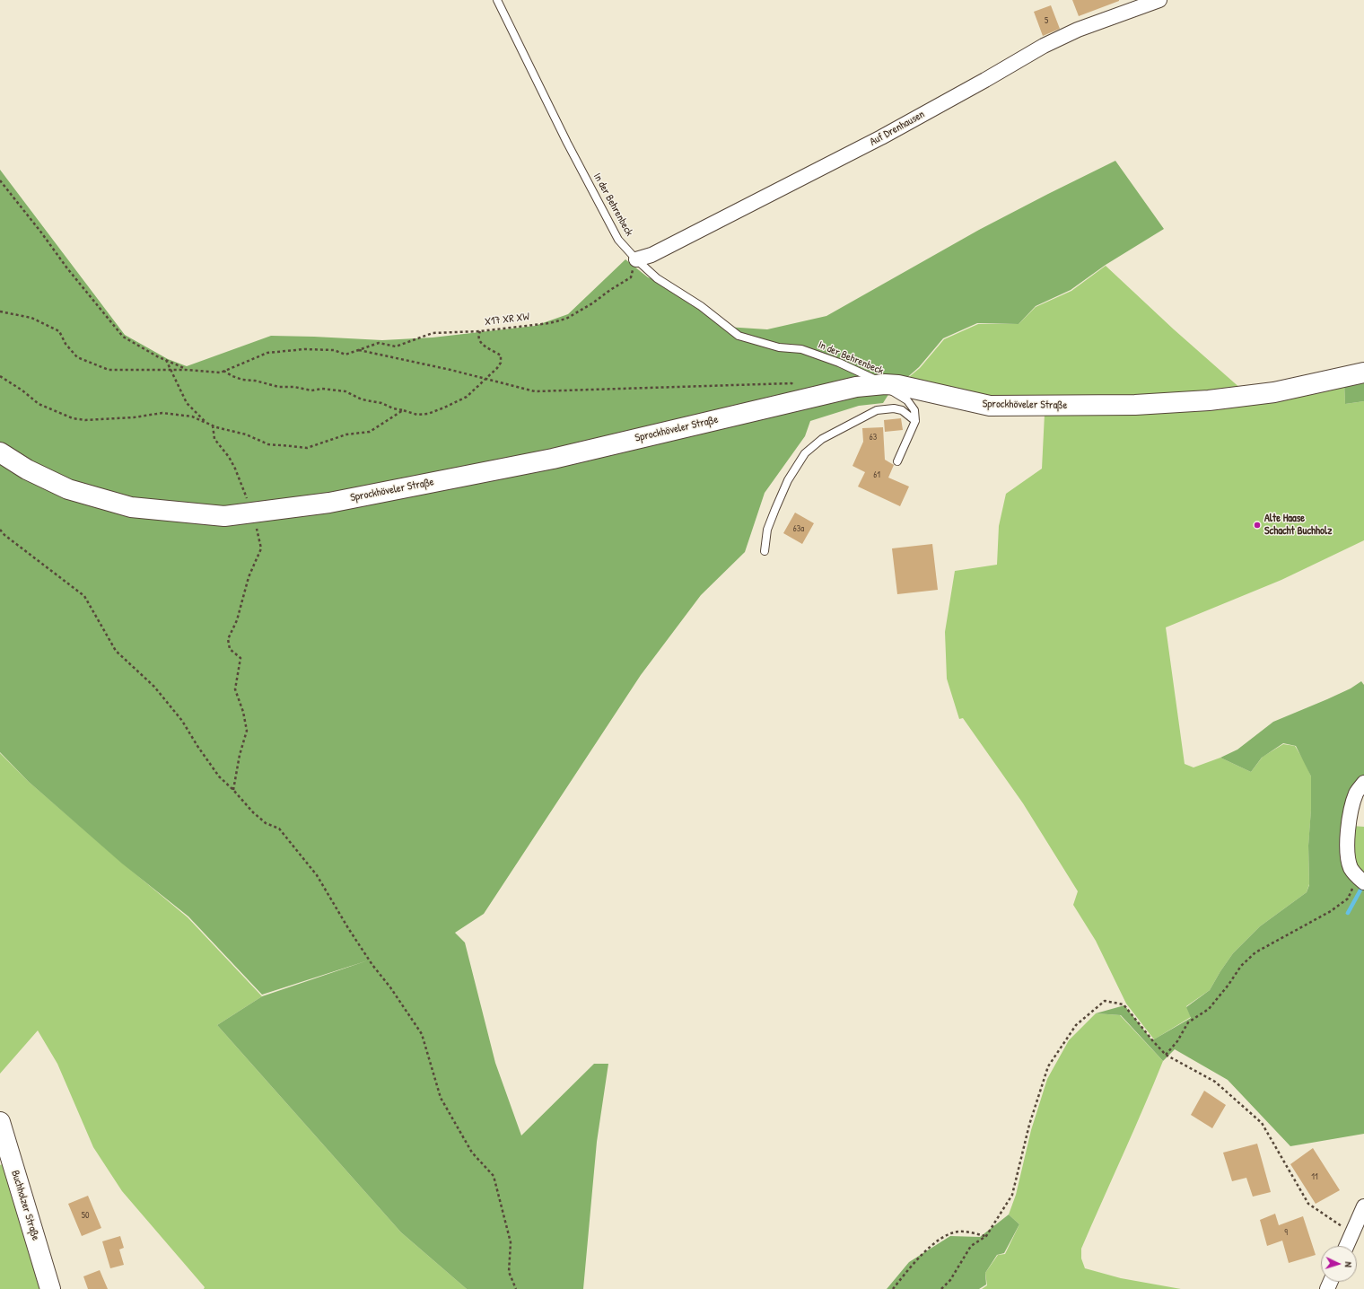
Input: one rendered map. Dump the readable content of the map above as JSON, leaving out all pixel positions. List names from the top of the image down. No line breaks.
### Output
{"streets":{"street":["Auf Drenhausen","Sprockhöveler Straße","Buchholzer Straße"],"lane":["In der Behrenbeck"],"path":["X17 XR XW"]},"crossings":[["Auf Drenhausen","In der Behrenbeck"],["Auf Drenhausen","X17 XR XW"],["In der Behrenbeck","X17 XR XW"],["In der Behrenbeck","Sprockhöveler Straße"]],"places":["Alte Haase Schacht Buchholz"],"house_numbers":["5","63","61","63a","11","50","9"],"north":"right"}
